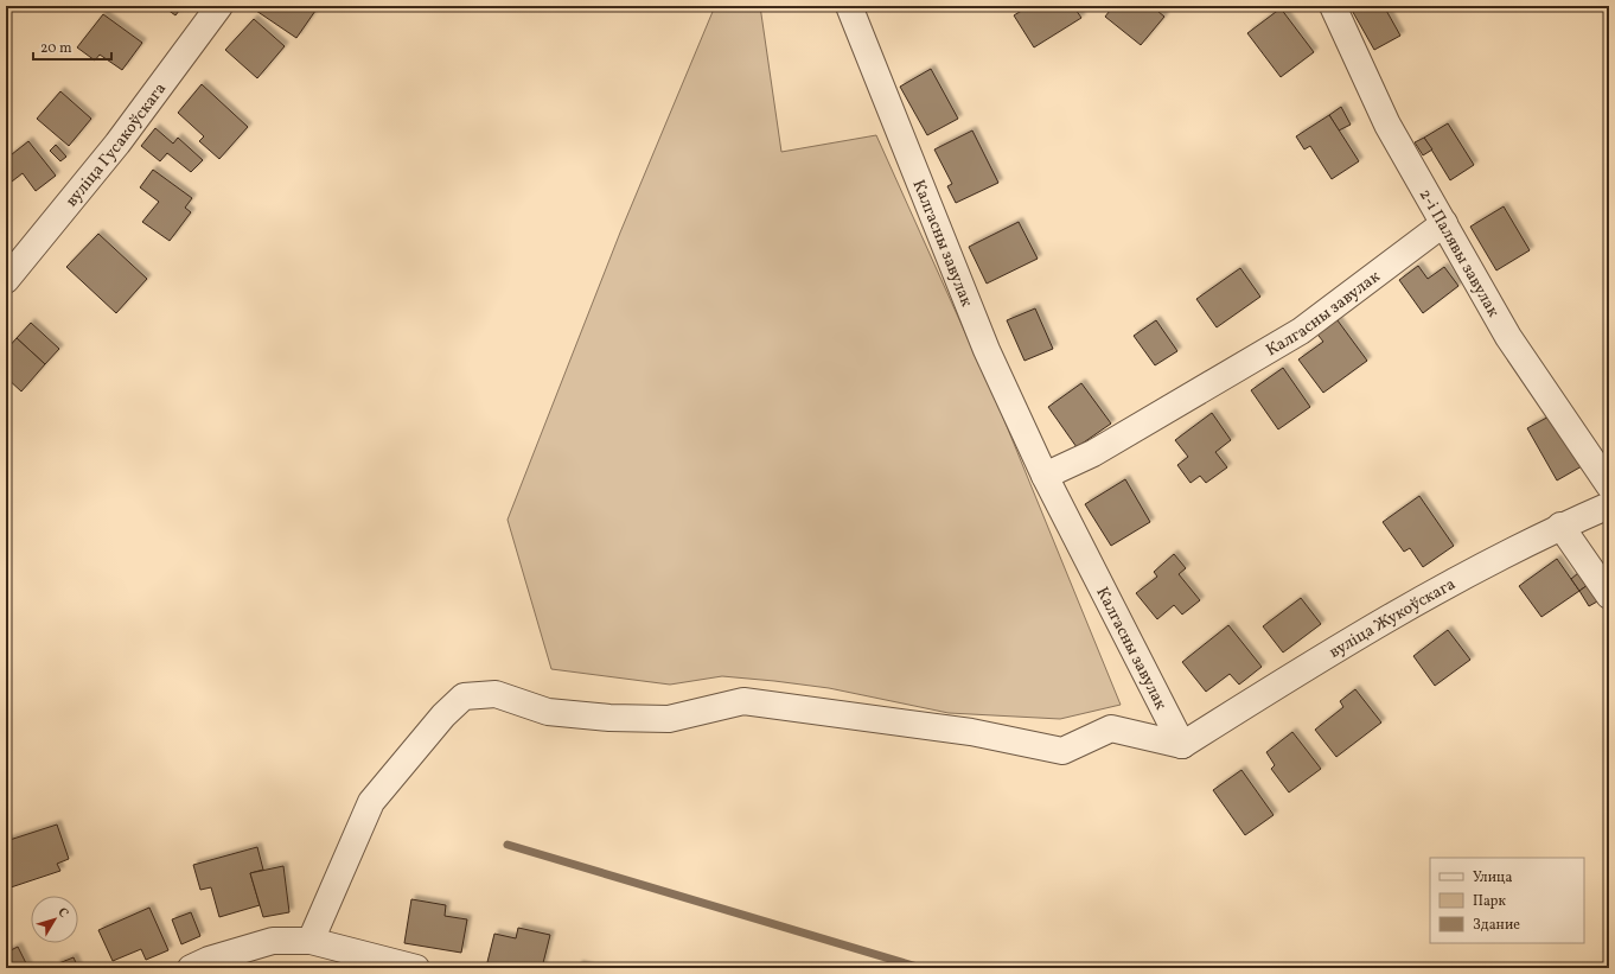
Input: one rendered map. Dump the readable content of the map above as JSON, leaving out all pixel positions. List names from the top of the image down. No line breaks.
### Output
{"streets":{"street":["вуліца Гусакоўскага","Калгасны завулак","2-і Палявы завулак","вуліца Жукоўскага"]},"crossings":[["Калгасны завулак","2-і Палявы завулак"],["Калгасны завулак","вуліца Жукоўскага"]],"legend":["Улица","Парк","Здание"],"scale_bar":"20 m","north":"top right"}
